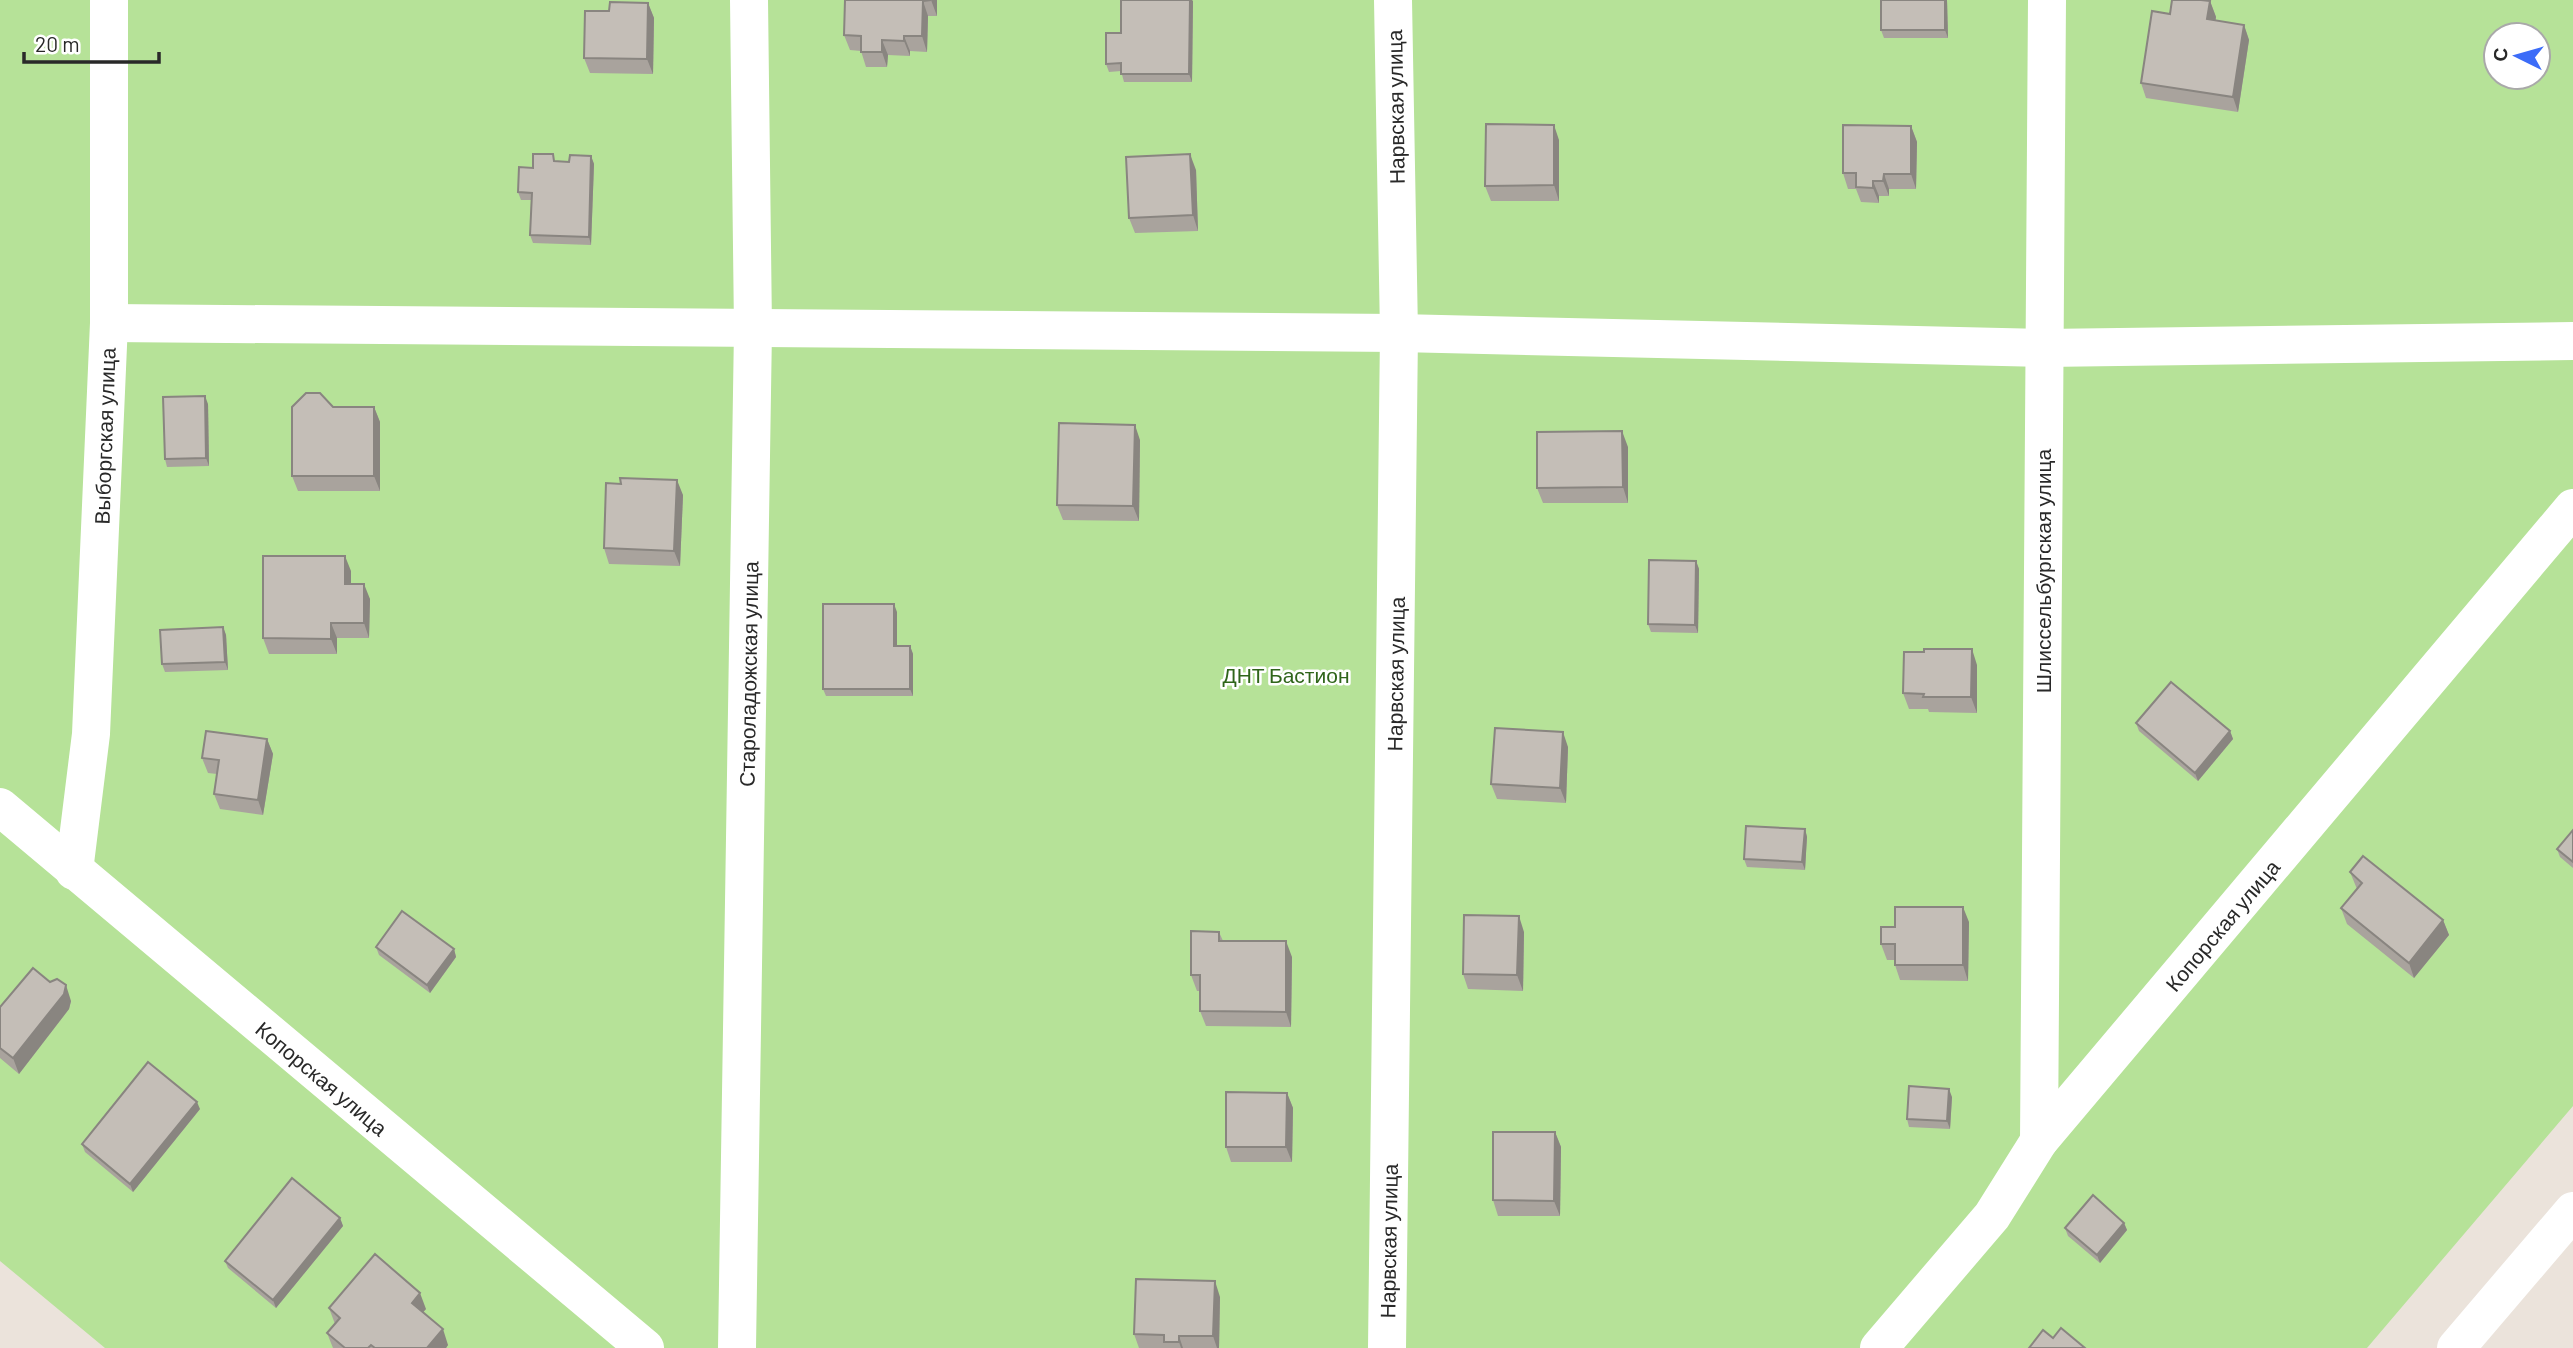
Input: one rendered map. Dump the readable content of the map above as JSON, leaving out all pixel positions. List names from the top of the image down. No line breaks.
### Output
{"streets":{"street":["Нарвская улица","Выборгская улица","Шлиссельбургская улица","Староладожская улица","Копорская улица"]},"crossings":[["Выборгская улица","Копорская улица"],["Шлиссельбургская улица","Копорская улица"]],"parks":["ДНТ Бастион"],"scale_bar":"20 m","north":"left"}
